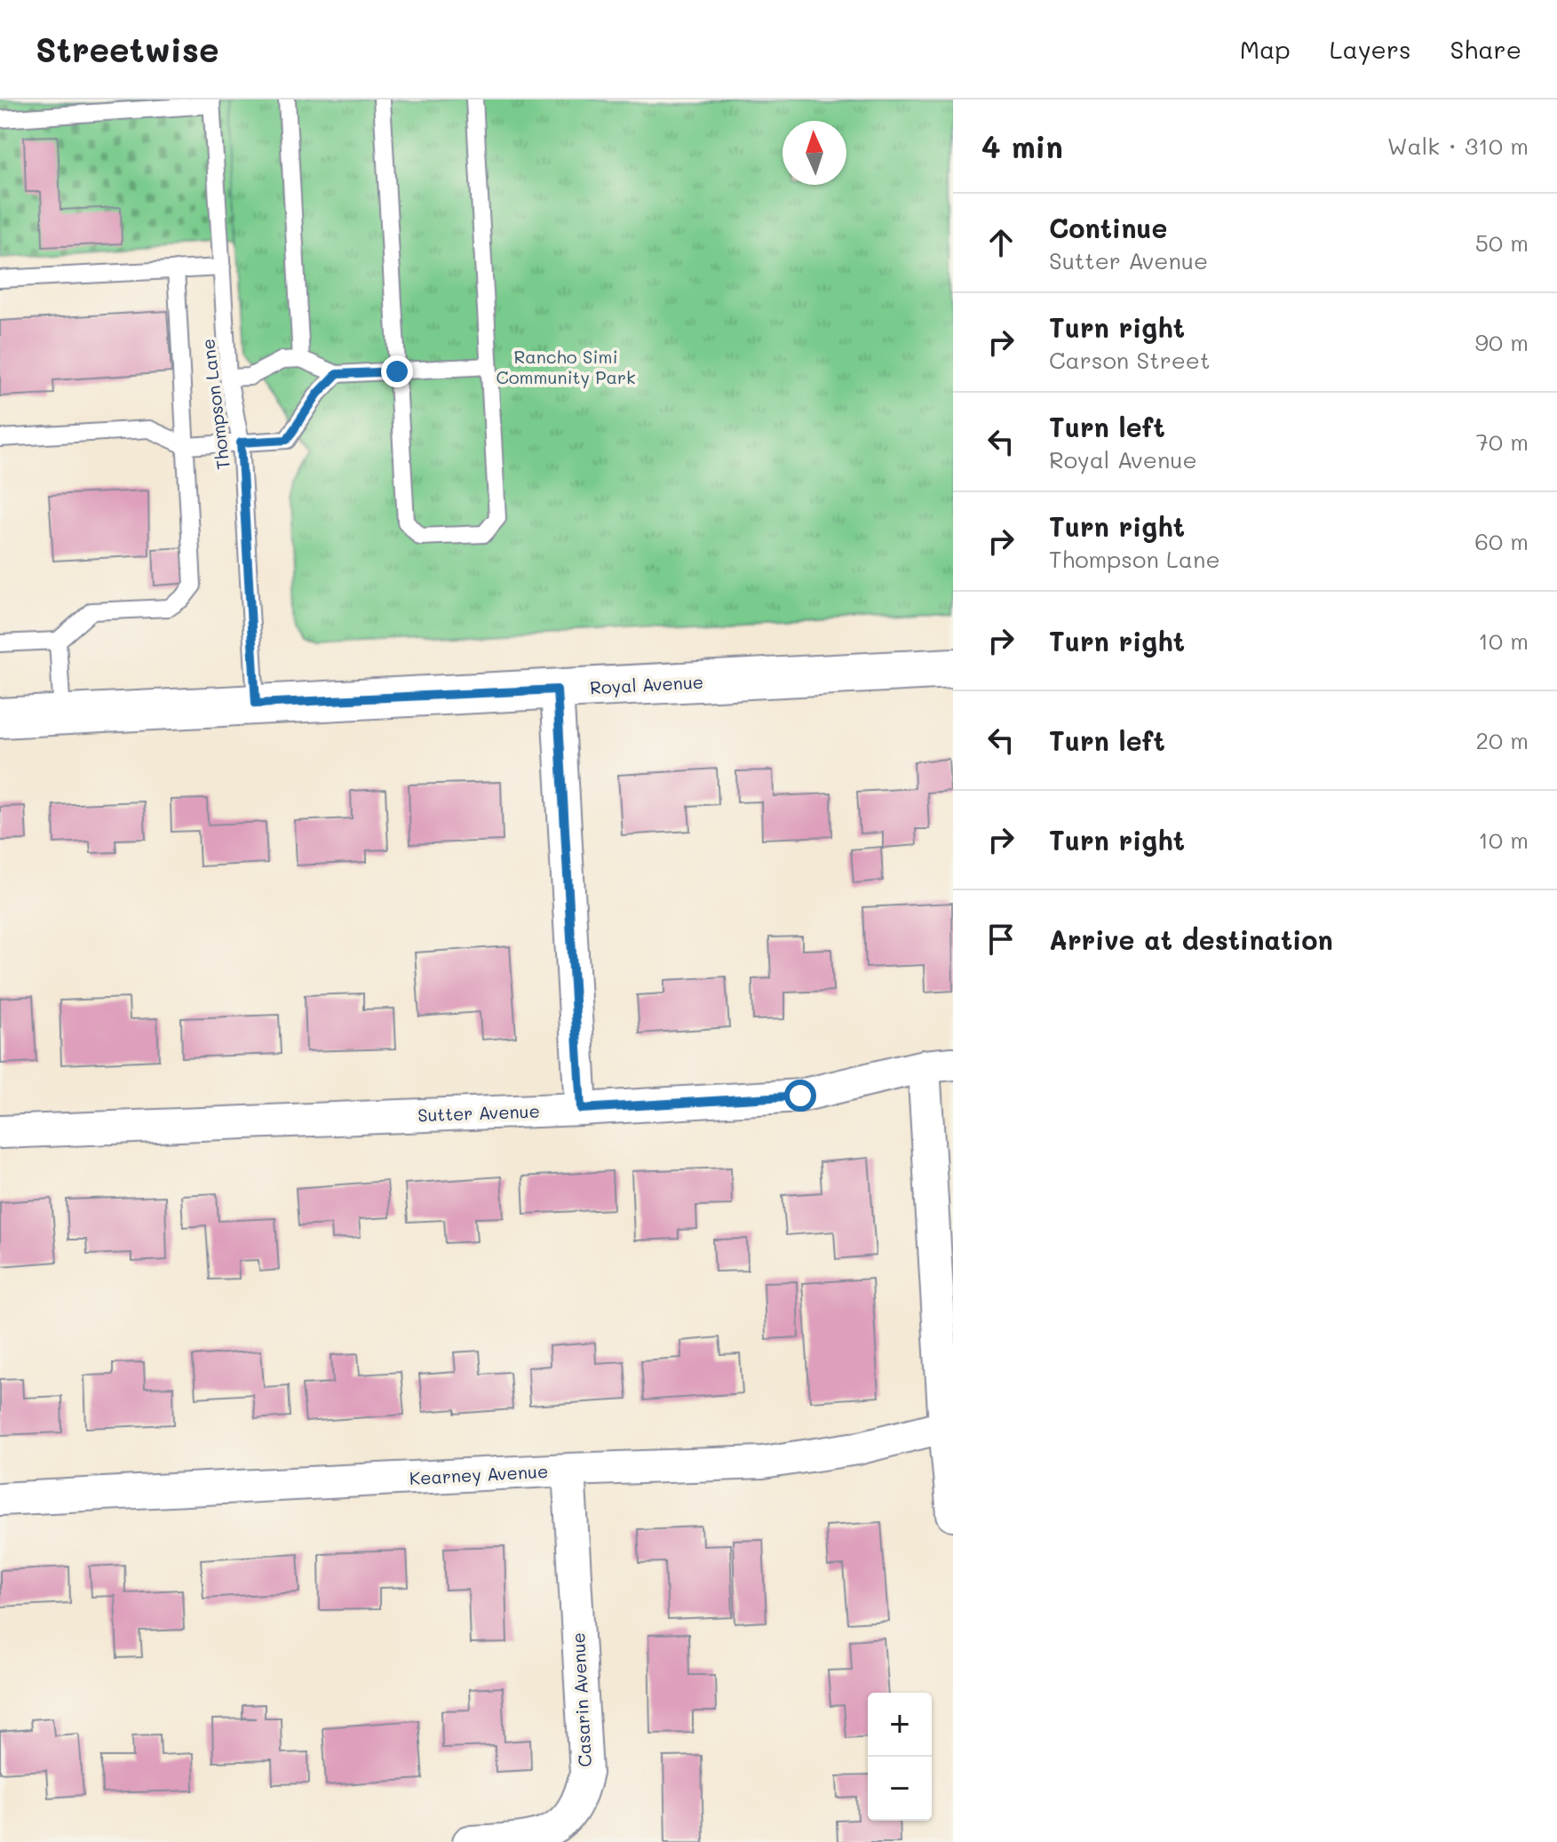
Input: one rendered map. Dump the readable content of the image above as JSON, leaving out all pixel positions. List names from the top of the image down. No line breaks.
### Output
{"streets":{"main road":["Royal Avenue"],"street":["Sutter Avenue","Kearney Avenue","Casarin Avenue"],"lane":["Thompson Lane"]},"crossings":[["Thompson Lane","Royal Avenue"],["Kearney Avenue","Casarin Avenue"]],"parks":["Rancho Simi Community Park"],"north":"top","page":{"header":"Streetwise","nav":["Map","Layers","Share"],"heading":["4 min","Walk · 310 m"],"list":[["Continue","Sutter Avenue","50 m"],["Turn right","Carson Street","90 m"],["Turn left","Royal Avenue","70 m"],["Turn right","Thompson Lane","60 m"],["Turn right","10 m"],["Turn left","20 m"],["Turn right","10 m"],"Arrive at destination"],"map_buttons":["+","−"]}}
